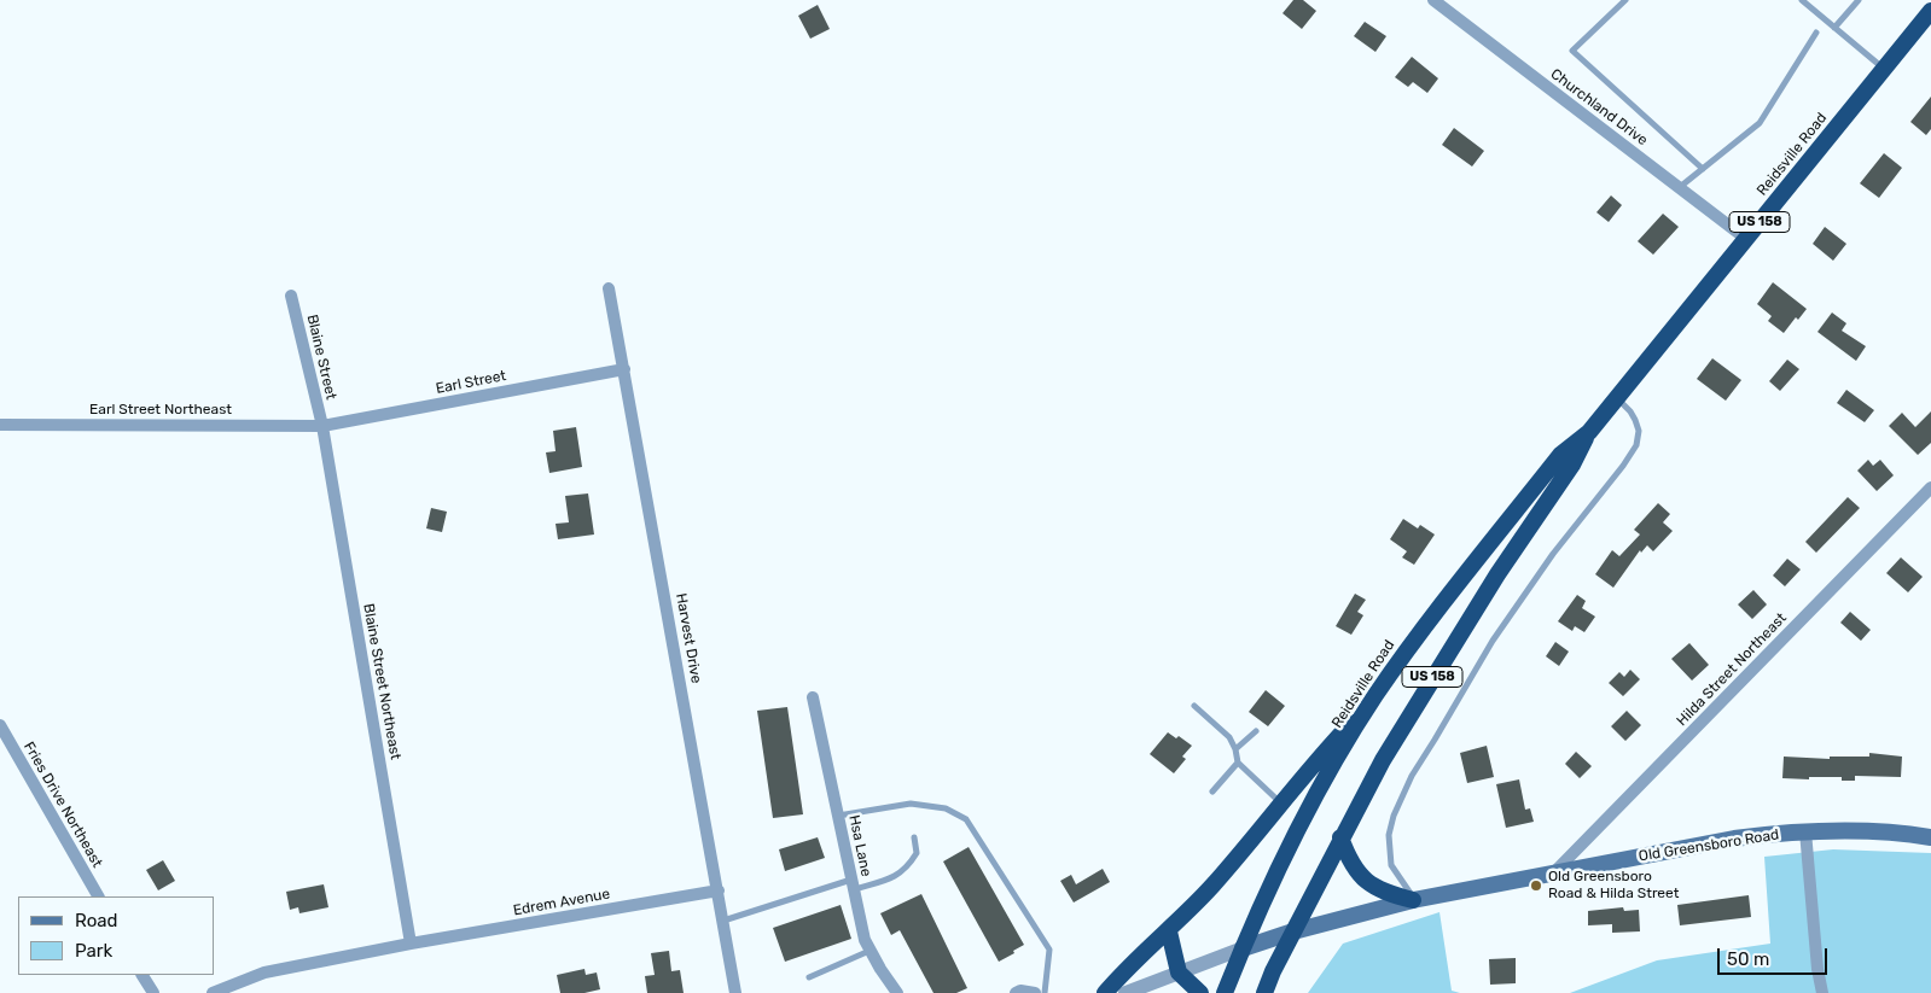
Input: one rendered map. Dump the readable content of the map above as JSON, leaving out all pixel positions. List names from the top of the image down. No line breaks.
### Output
{"streets":{"highway":["Reidsville Road","US 158"],"main road":["Old Greensboro Road"],"street":["Churchland Drive","Blaine Street","Earl Street","Earl Street Northeast","Harvest Drive","Hilda Street Northeast","Blaine Street Northeast","Fries Drive Northeast","Hsa Lane","Edrem Avenue"]},"crossings":[["Churchland Drive","Reidsville Road"],["Reidsville Road","Old Greensboro Road"],["Blaine Street","Earl Street"],["Blaine Street","Earl Street Northeast"],["Blaine Street","Blaine Street Northeast"],["Earl Street","Earl Street Northeast"],["Earl Street","Harvest Drive"],["Earl Street","Blaine Street Northeast"],["Earl Street Northeast","Blaine Street Northeast"],["Harvest Drive","Edrem Avenue"],["Hilda Street Northeast","Old Greensboro Road"],["Blaine Street Northeast","Edrem Avenue"]],"places":["Old Greensboro Road & Hilda Street"],"legend":["Road","Park"],"scale_bar":"50 m"}
